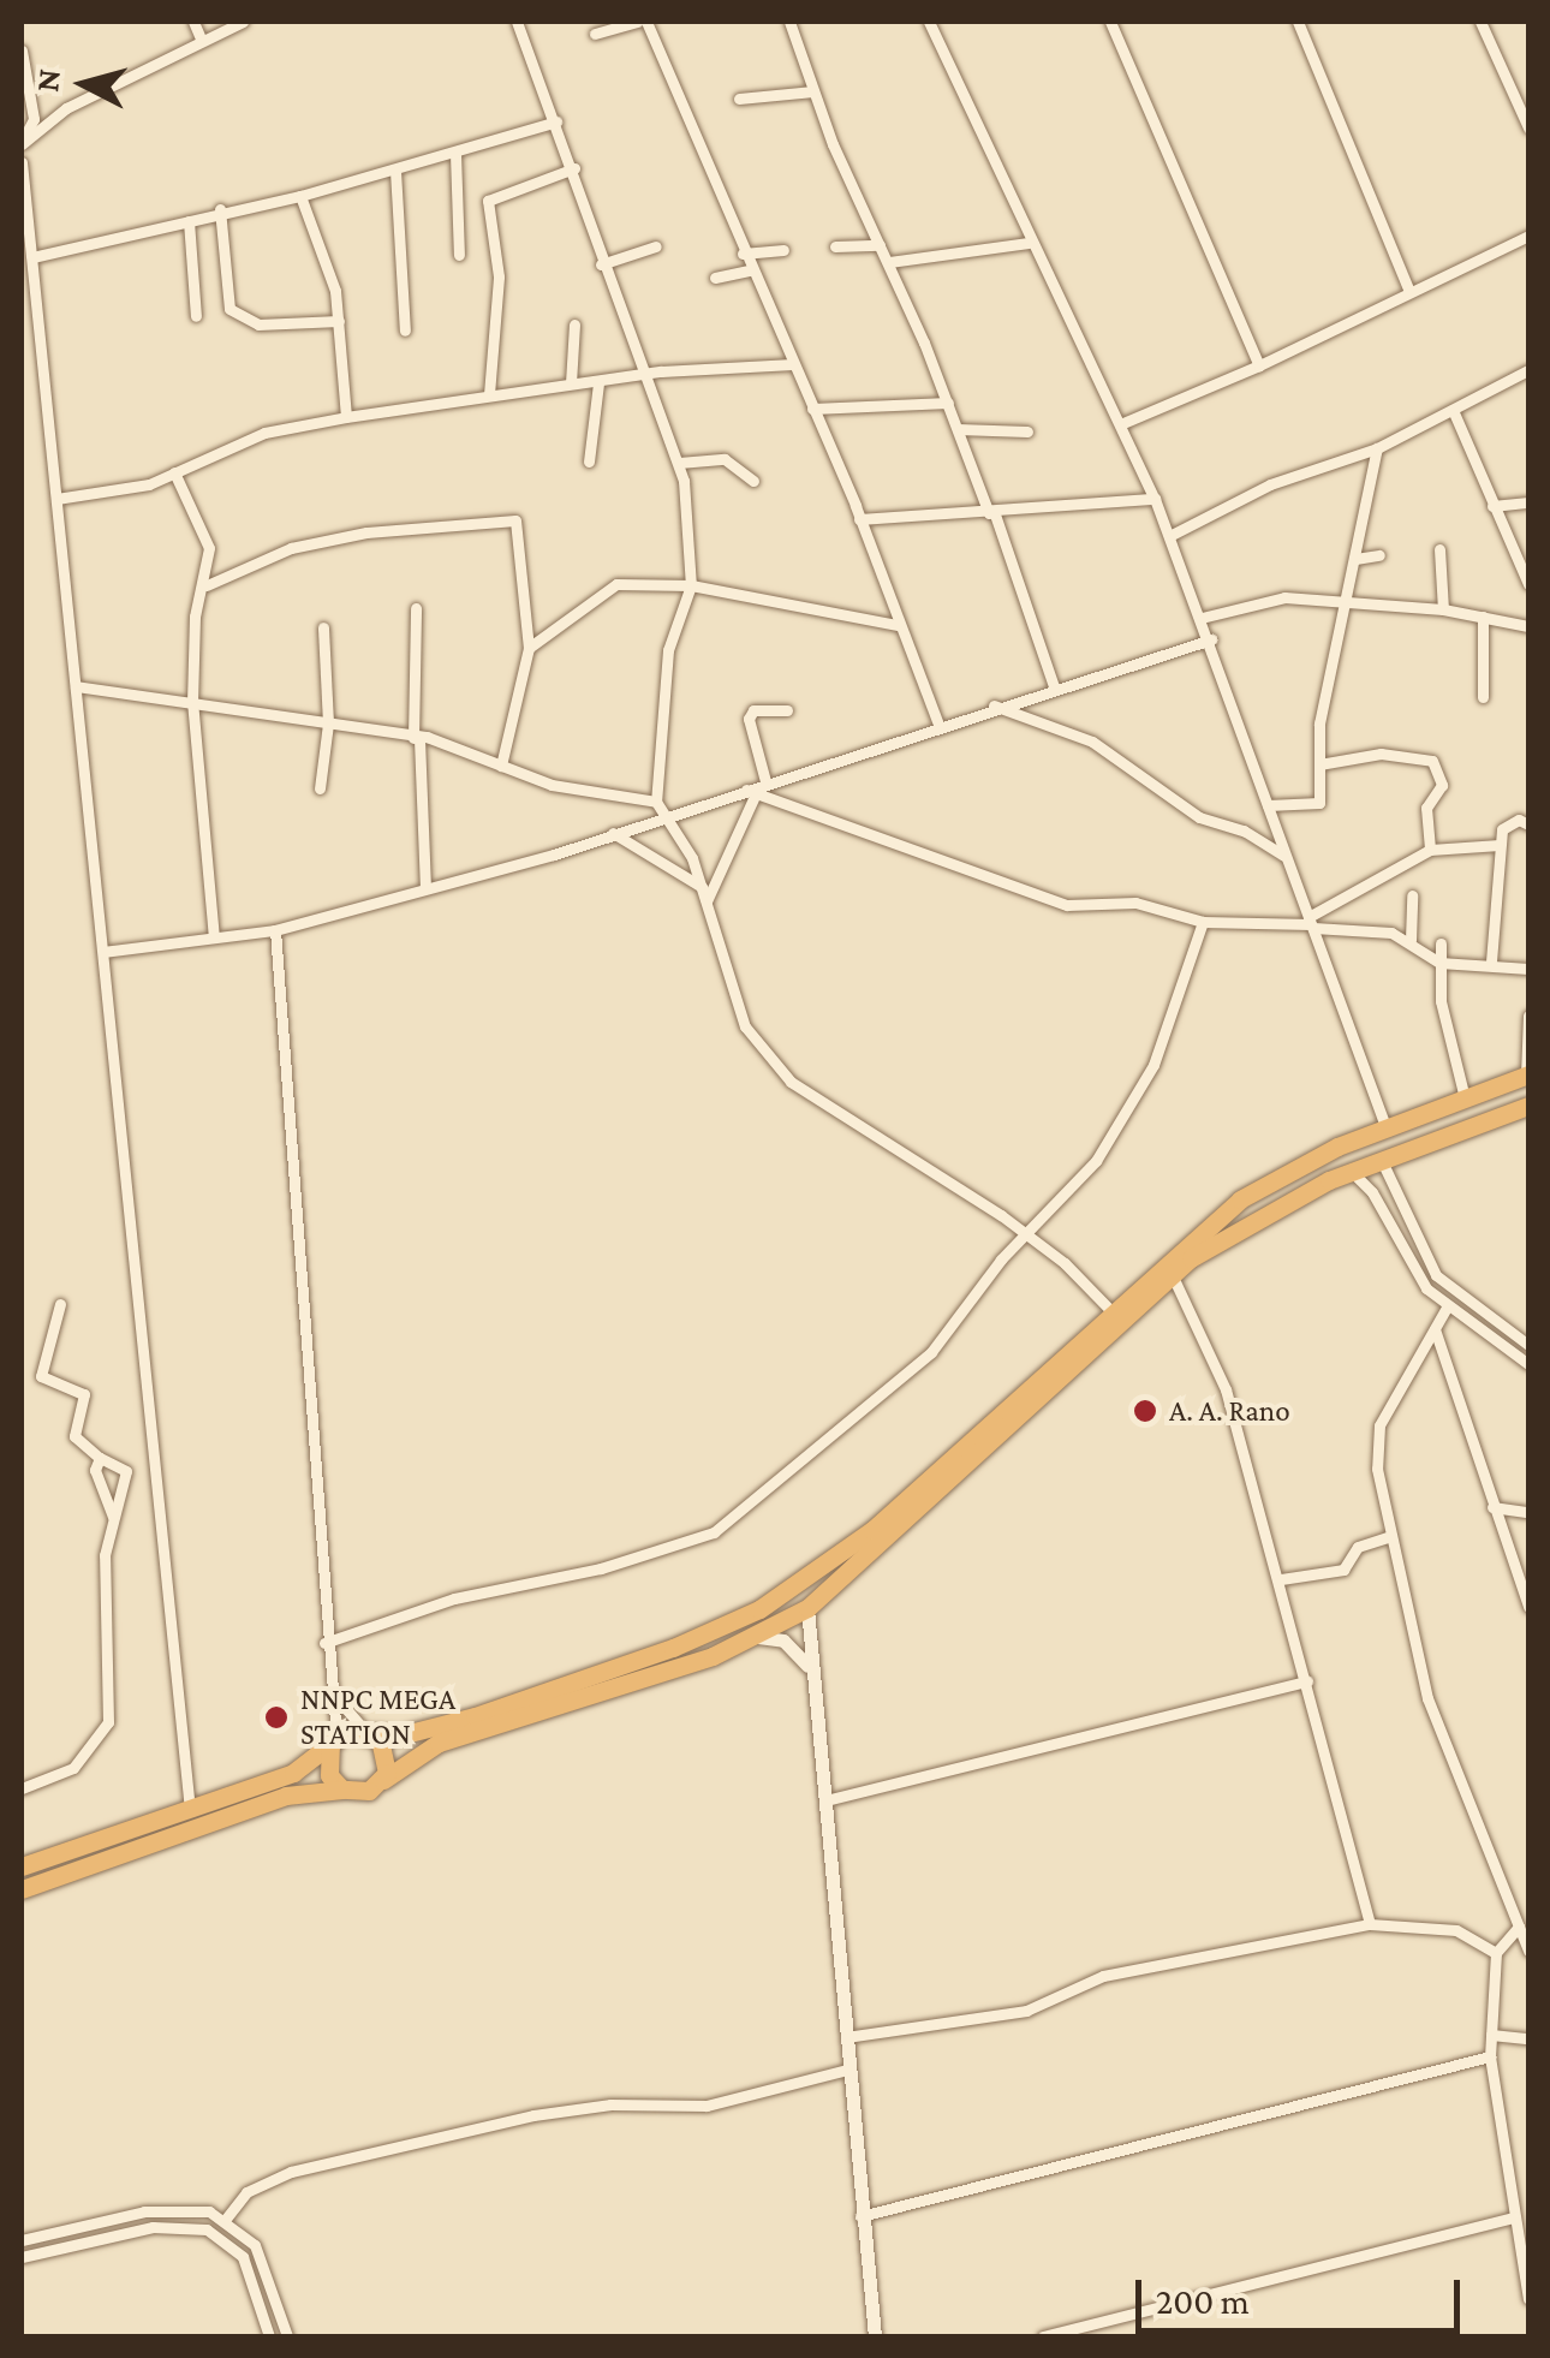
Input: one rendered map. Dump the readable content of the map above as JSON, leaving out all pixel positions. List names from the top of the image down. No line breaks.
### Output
{"places":["A. A. Rano","NNPC MEGA STATION"],"scale_bar":"200 m","north":"left"}
